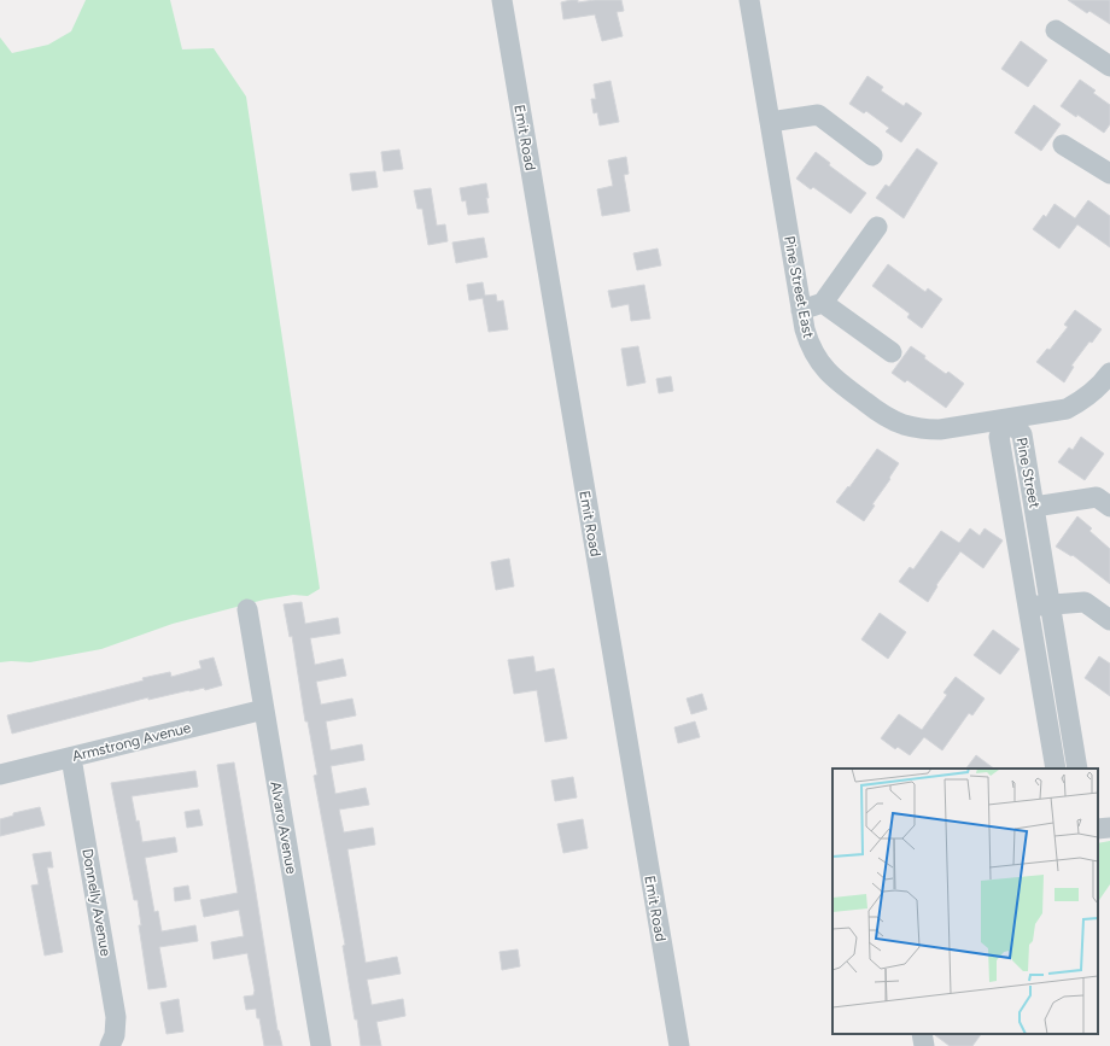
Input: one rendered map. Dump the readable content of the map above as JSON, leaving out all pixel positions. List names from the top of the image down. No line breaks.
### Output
{"streets":{"street":["Emit Road","Pine Street East","Pine Street","Armstrong Avenue","Alvaro Avenue","Donnelly Avenue"]},"crossings":[["Pine Street East","Pine Street"],["Armstrong Avenue","Alvaro Avenue"],["Armstrong Avenue","Donnelly Avenue"]]}
